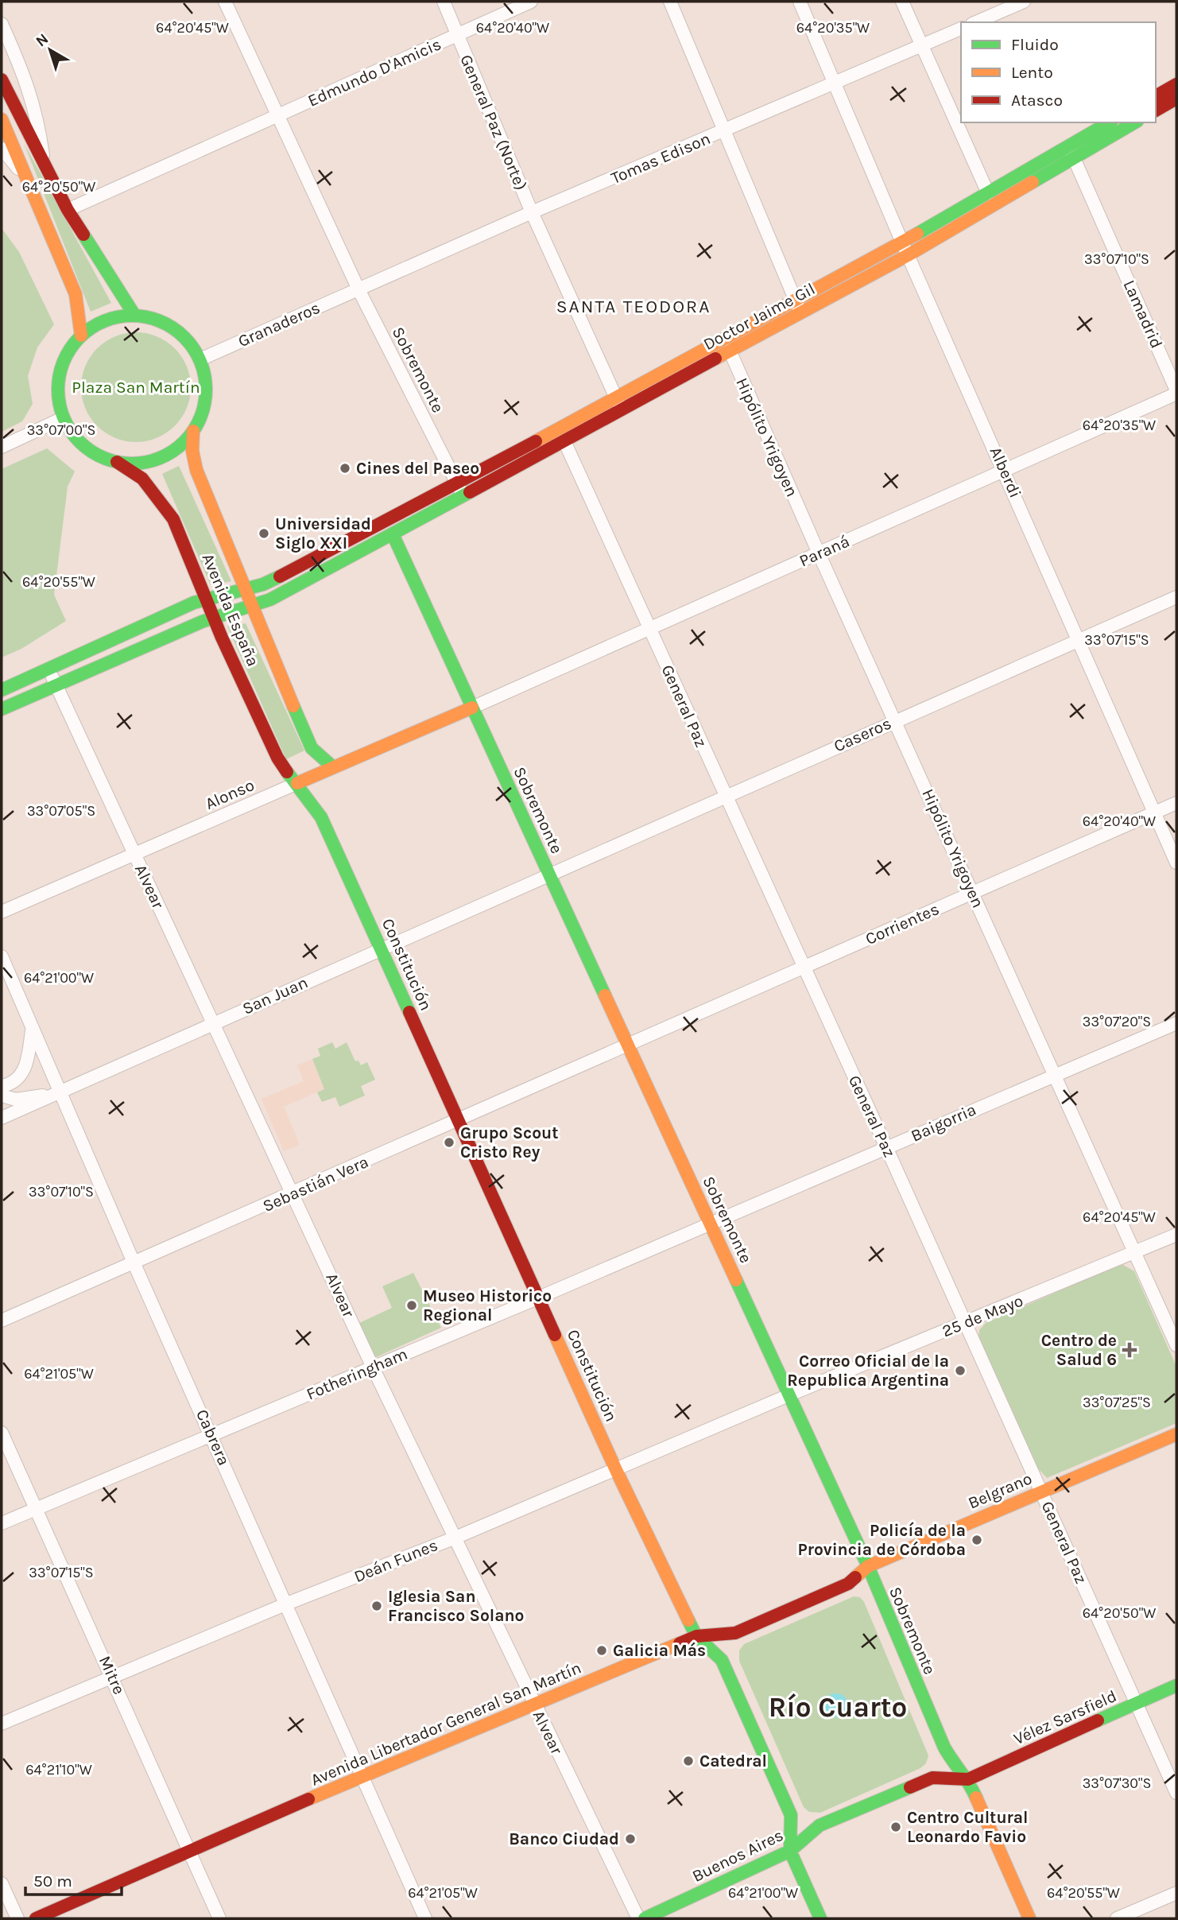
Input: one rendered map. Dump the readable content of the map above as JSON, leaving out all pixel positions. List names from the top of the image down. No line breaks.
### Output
{"streets":{"main road":["Doctor Jaime Gil","Sobremonte","Avenida España","Alonso","Constitución","Belgrano","Vélez Sarsfield","Avenida Libertador General San Martín","Buenos Aires"],"street":["Edmundo D'Amicis","General Paz (Norte)","Tomas Edison","Lamadrid","Granaderos","Hipólito Yrigoyen","Alberdi","Paraná","General Paz","Caseros","Alvear","Corrientes","San Juan","Baigorria","Sebastián Vera","25 de Mayo","Fotheringham","Cabrera","Deán Funes","Mitre"]},"crossings":[["Edmundo D'Amicis","General Paz (Norte)"],["Edmundo D'Amicis","Sobremonte"],["General Paz (Norte)","Tomas Edison"],["Tomas Edison","Granaderos"],["Tomas Edison","Sobremonte"],["Tomas Edison","Alberdi"],["Lamadrid","Doctor Jaime Gil"],["Lamadrid","Paraná"],["Doctor Jaime Gil","Sobremonte"],["Doctor Jaime Gil","Hipólito Yrigoyen"],["Doctor Jaime Gil","Alberdi"],["Doctor Jaime Gil","Avenida España"],["Doctor Jaime Gil","General Paz"],["Doctor Jaime Gil","Alvear"],["Granaderos","Sobremonte"],["Granaderos","Avenida España"],["Sobremonte","Paraná"],["Sobremonte","Caseros"],["Sobremonte","Alonso"],["Sobremonte","Corrientes"],["Sobremonte","San Juan"],["Sobremonte","Baigorria"],["Sobremonte","Sebastián Vera"],["Sobremonte","25 de Mayo"],["Sobremonte","Fotheringham"],["Sobremonte","Belgrano"],["Sobremonte","Deán Funes"],["Sobremonte","Vélez Sarsfield"],["Sobremonte","Avenida Libertador General San Martín"],["Sobremonte","Buenos Aires"],["Hipólito Yrigoyen","Paraná"],["Hipólito Yrigoyen","Caseros"],["Hipólito Yrigoyen","Corrientes"],["Hipólito Yrigoyen","Baigorria"],["Hipólito Yrigoyen","25 de Mayo"],["Alberdi","Paraná"],["Alberdi","Caseros"],["Alberdi","Corrientes"],["Paraná","General Paz"],["Paraná","Alonso"],["Avenida España","Alonso"],["Avenida España","Constitución"],["General Paz","Caseros"],["General Paz","Corrientes"],["General Paz","Baigorria"],["General Paz","25 de Mayo"],["General Paz","Belgrano"],["General Paz","Vélez Sarsfield"],["Caseros","San Juan"],["Alonso","Alvear"],["Alonso","Constitución"],["Alvear","San Juan"],["Alvear","Sebastián Vera"],["Alvear","Fotheringham"],["Alvear","Deán Funes"],["Alvear","Avenida Libertador General San Martín"],["Corrientes","Sebastián Vera"],["Constitución","San Juan"],["Constitución","Sebastián Vera"],["Constitución","Fotheringham"],["Constitución","Deán Funes"],["Constitución","Avenida Libertador General San Martín"],["Constitución","Buenos Aires"],["San Juan","Cabrera"],["Baigorria","Fotheringham"],["Sebastián Vera","Cabrera"],["25 de Mayo","Deán Funes"],["Fotheringham","Cabrera"],["Fotheringham","Mitre"],["Cabrera","Deán Funes"],["Cabrera","Avenida Libertador General San Martín"],["Belgrano","Avenida Libertador General San Martín"],["Deán Funes","Mitre"],["Mitre","Avenida Libertador General San Martín"],["Vélez Sarsfield","Buenos Aires"]],"districts":["SANTA TEODORA","Río Cuarto"],"parks":["Plaza San Martín"],"places":{"other":["Cines del Paseo","Universidad Siglo XXI","Grupo Scout Cristo Rey","Museo Historico Regional","Correo Oficial de la Republica Argentina","Policía de la Provincia de Córdoba","Iglesia San Francisco Solano","Galicia Más","Catedral","Centro Cultural Leonardo Favio","Banco Ciudad"],"health":["Centro de Salud 6"]},"legend":["Fluido","Lento","Atasco"],"scale_bar":"50 m","north":"top left","coordinates":["64°20'45\"W","64°20'40\"W","64°20'35\"W","64°20'50\"W","33°07'10\"S","33°07'00\"S","64°20'55\"W","33°07'15\"S","33°07'05\"S","64°21'00\"W","33°07'20\"S","64°21'05\"W","33°07'25\"S","64°21'10\"W","33°07'30\"S"]}
